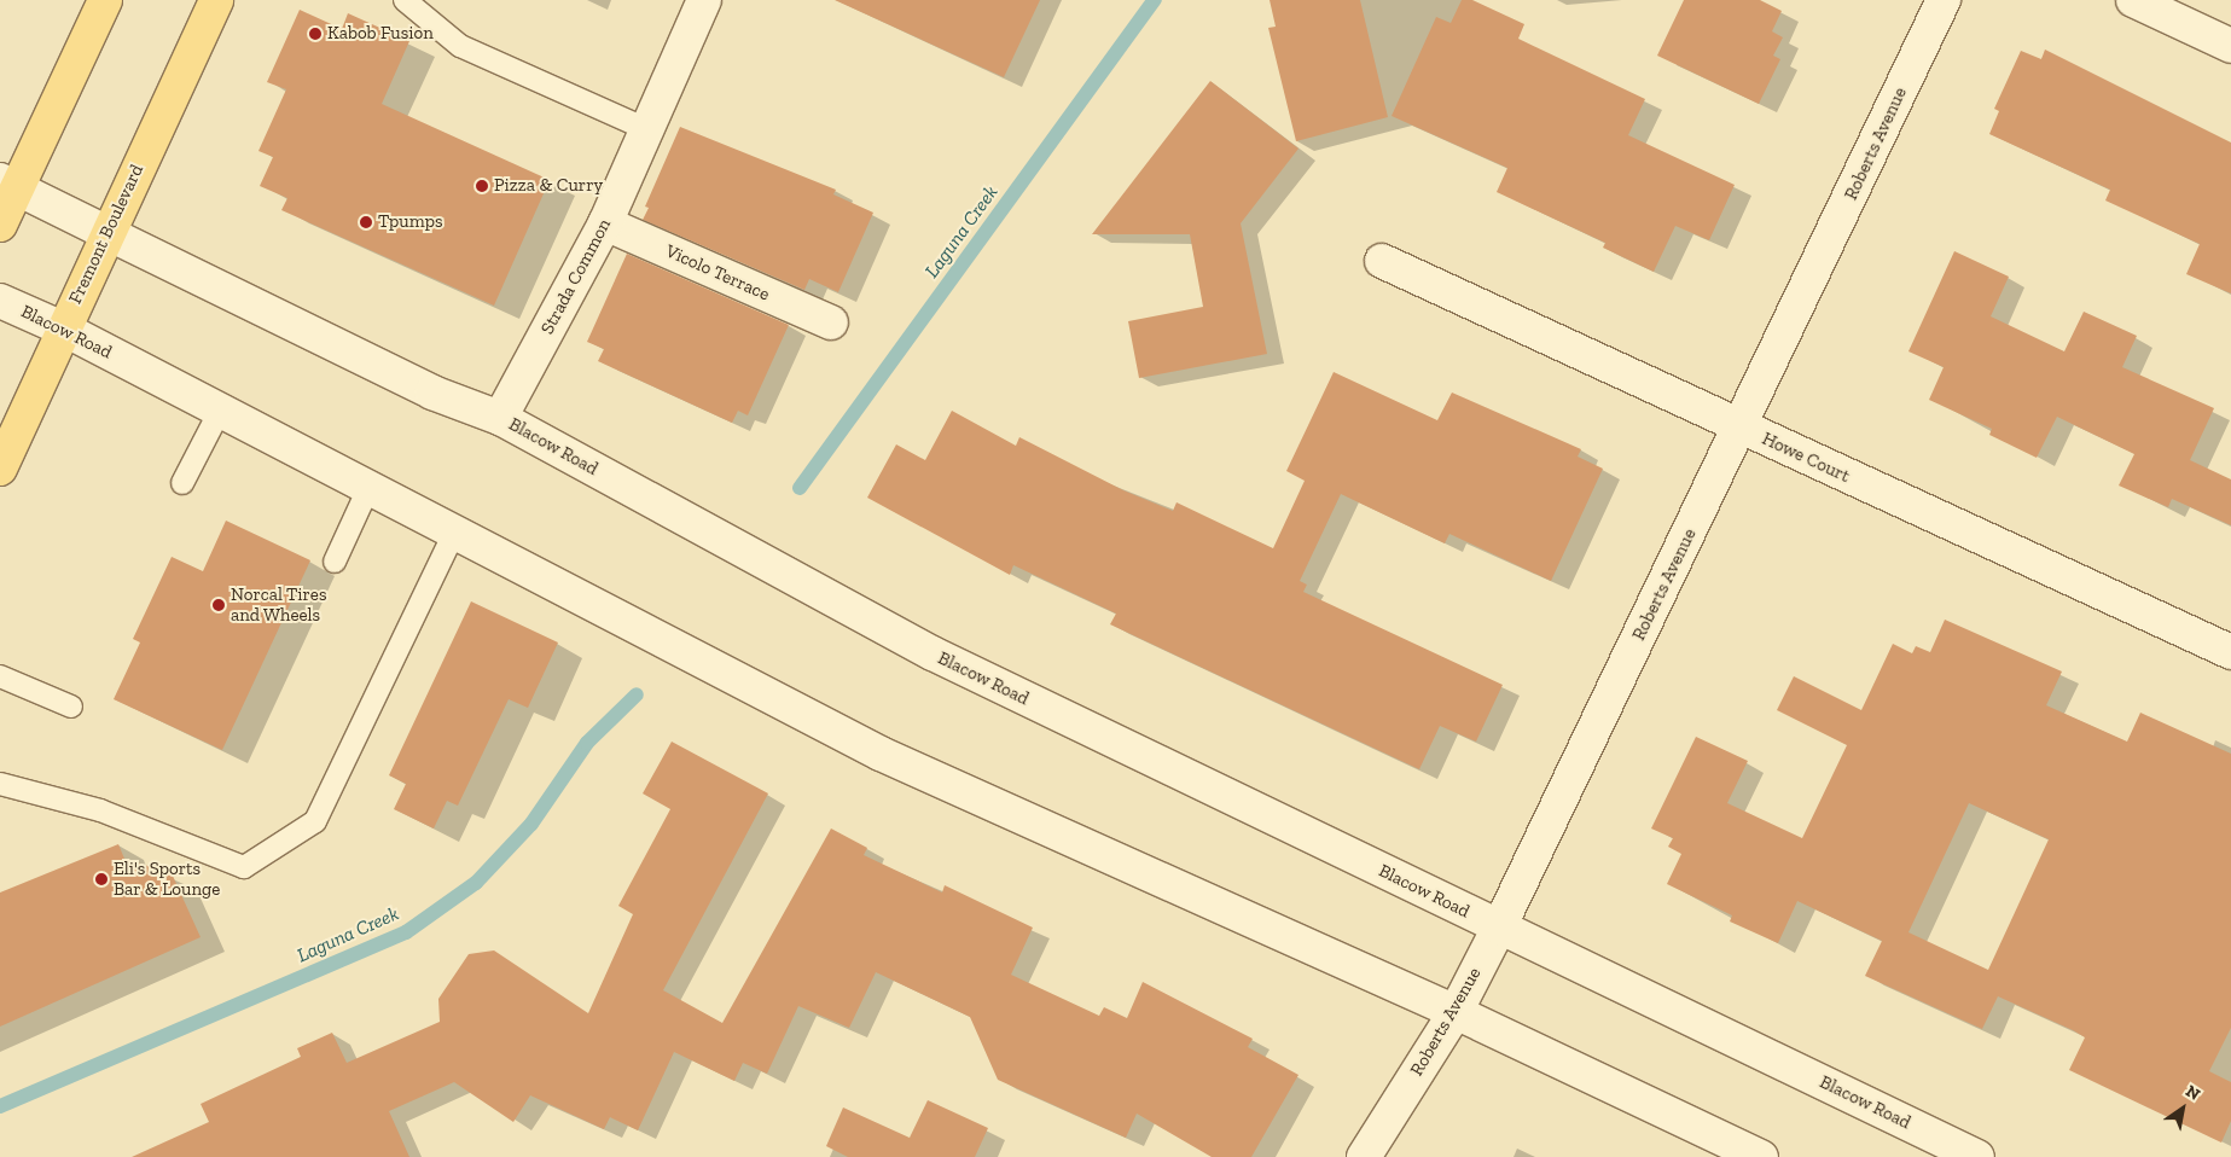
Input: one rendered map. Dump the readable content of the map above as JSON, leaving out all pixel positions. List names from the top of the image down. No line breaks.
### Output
{"streets":{"main road":["Fremont Boulevard"],"street":["Roberts Avenue","Vicolo Terrace","Strada Common","Blacow Road","Howe Court"]},"crossings":[["Roberts Avenue","Blacow Road"],["Roberts Avenue","Howe Court"],["Fremont Boulevard","Blacow Road"],["Vicolo Terrace","Strada Common"],["Strada Common","Blacow Road"]],"water":["Laguna Creek"],"places":["Kabob Fusion","Pizza & Curry","Tpumps","Norcal Tires and Wheels","Eli's Sports Bar & Lounge"],"north":"top right"}
